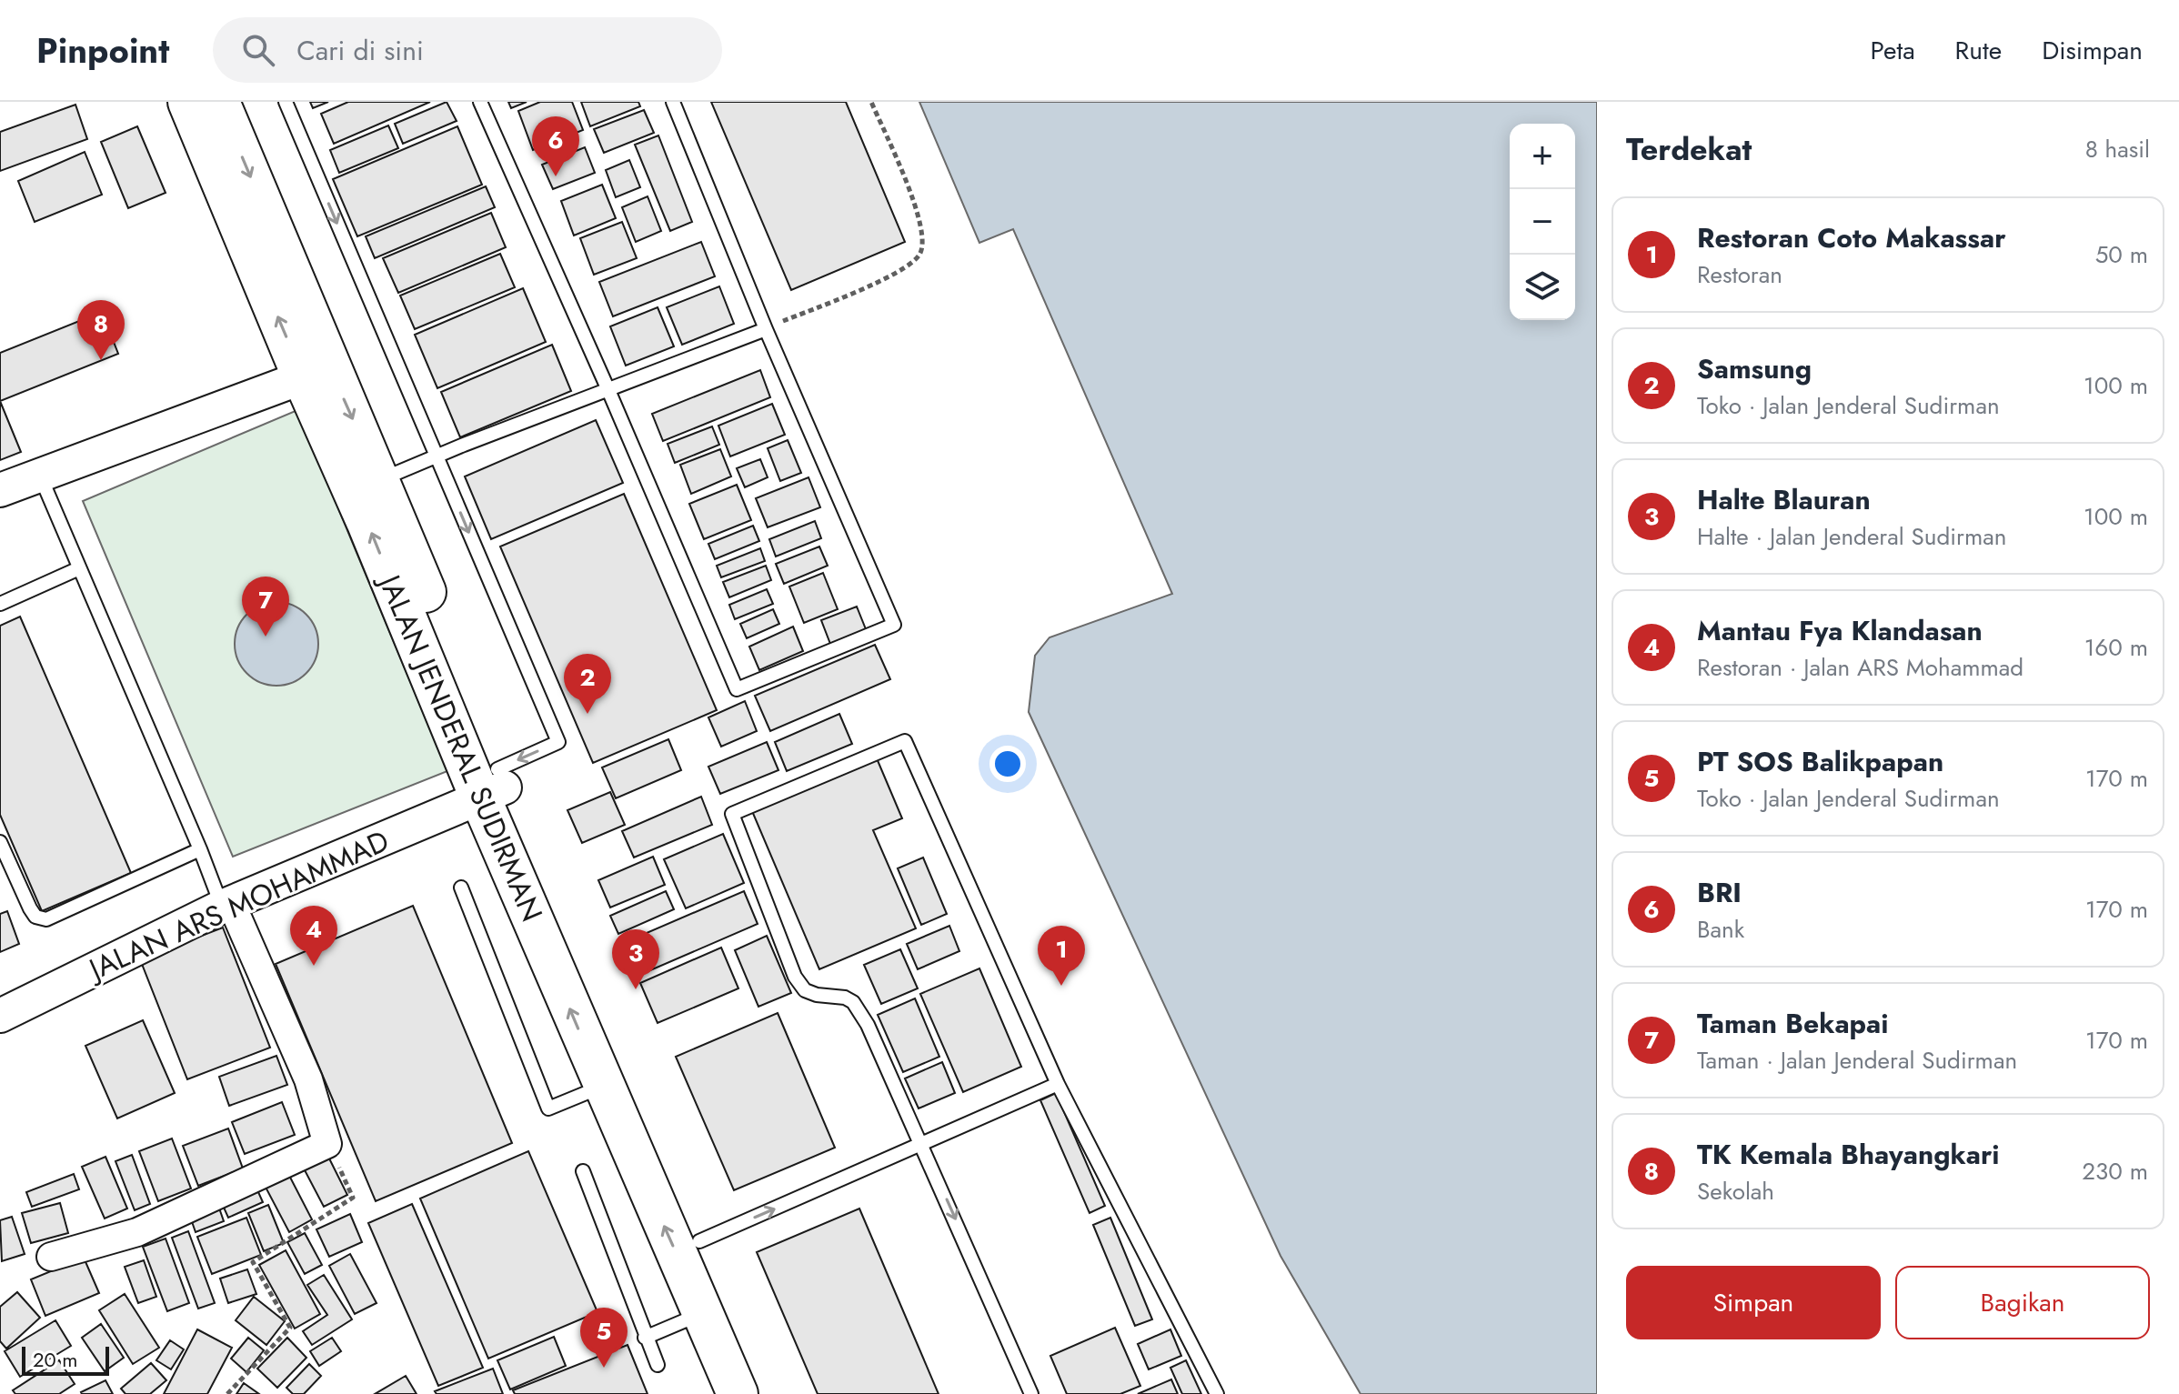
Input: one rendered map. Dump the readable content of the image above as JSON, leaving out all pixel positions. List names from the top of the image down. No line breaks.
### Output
{"streets":{"highway":["JALAN JENDERAL SUDIRMAN"],"street":["JALAN ARS MOHAMMAD"]},"crossings":[["JALAN JENDERAL SUDIRMAN","JALAN ARS MOHAMMAD"]],"scale_bar":"20 m","page":{"header":"Pinpoint","search":"Cari di sini","nav":["Peta","Rute","Disimpan"],"heading":["Terdekat","8 hasil"],"pins":["6","8","7","2","4","1","3","5"],"map_buttons":["+","−"],"list":[{"mark":"1","name":"Restoran Coto Makassar","note":"Restoran","value":"50 m"},{"mark":"2","name":"Samsung","note":"Toko · Jalan Jenderal Sudirman","value":"100 m"},{"mark":"3","name":"Halte Blauran","note":"Halte · Jalan Jenderal Sudirman","value":"100 m"},{"mark":"4","name":"Mantau Fya Klandasan","note":"Restoran · Jalan ARS Mohammad","value":"160 m"},{"mark":"5","name":"PT SOS Balikpapan","note":"Toko · Jalan Jenderal Sudirman","value":"170 m"},{"mark":"6","name":"BRI","note":"Bank","value":"170 m"},{"mark":"7","name":"Taman Bekapai","note":"Taman · Jalan Jenderal Sudirman","value":"170 m"},{"mark":"8","name":"TK Kemala Bhayangkari","note":"Sekolah","value":"230 m"}],"buttons":["Simpan","Bagikan"],"scale":"20 m"}}
